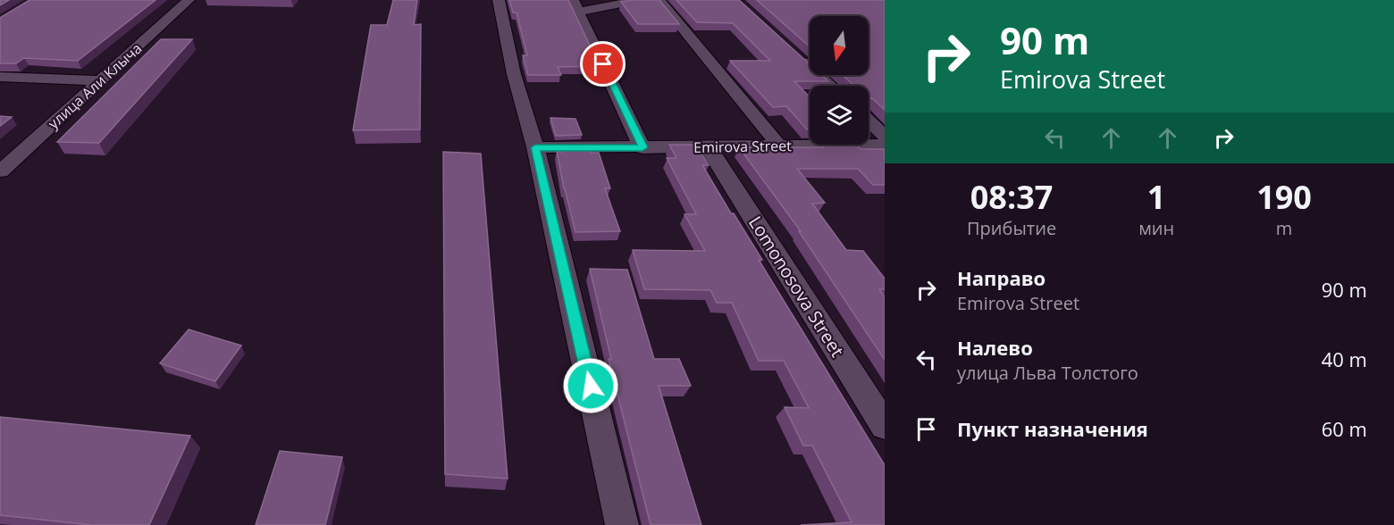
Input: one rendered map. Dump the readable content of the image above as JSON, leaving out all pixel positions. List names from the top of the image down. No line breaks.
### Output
{"streets":{"street":["улица Али Клыча","Emirova Street","Lomonosova Street"]},"crossings":[["Emirova Street","Lomonosova Street"]],"north":"bottom","page":{"turn":["90 m","Emirova Street"],"eta":["08:37","Прибытие","1","мин","190","m"],"list":[{"name":"Направо","note":"Emirova Street","value":"90 m"},{"name":"Налево","note":"улица Льва Толстого","value":"40 m"},{"name":"Пункт назначения","value":"60 m"}]}}
